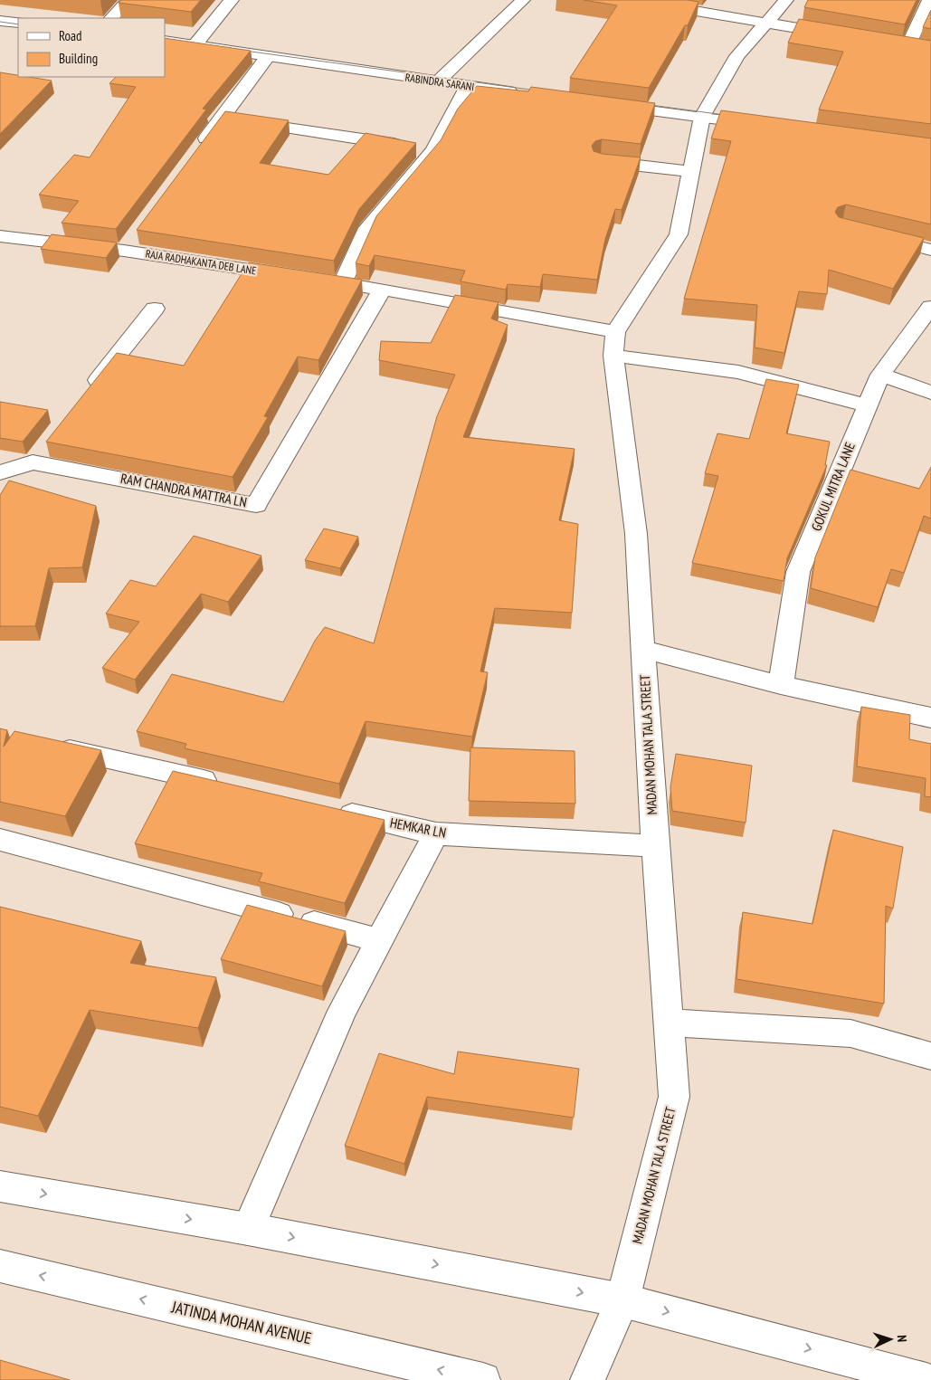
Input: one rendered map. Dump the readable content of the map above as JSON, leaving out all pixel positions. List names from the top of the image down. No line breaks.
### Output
{"streets":{"street":["RABINDRA SARANI","RAJA RADHAKANTA DEB LANE","GOKUL MITRA LANE","RAM CHANDRA MATTRA LN","MADAN MOHAN TALA STREET","HEMKAR LN","JATINDA MOHAN AVENUE"]},"crossings":[["RAJA RADHAKANTA DEB LANE","RAM CHANDRA MATTRA LN"],["RAJA RADHAKANTA DEB LANE","MADAN MOHAN TALA STREET"],["MADAN MOHAN TALA STREET","HEMKAR LN"]],"legend":["Road","Building"],"north":"right"}
